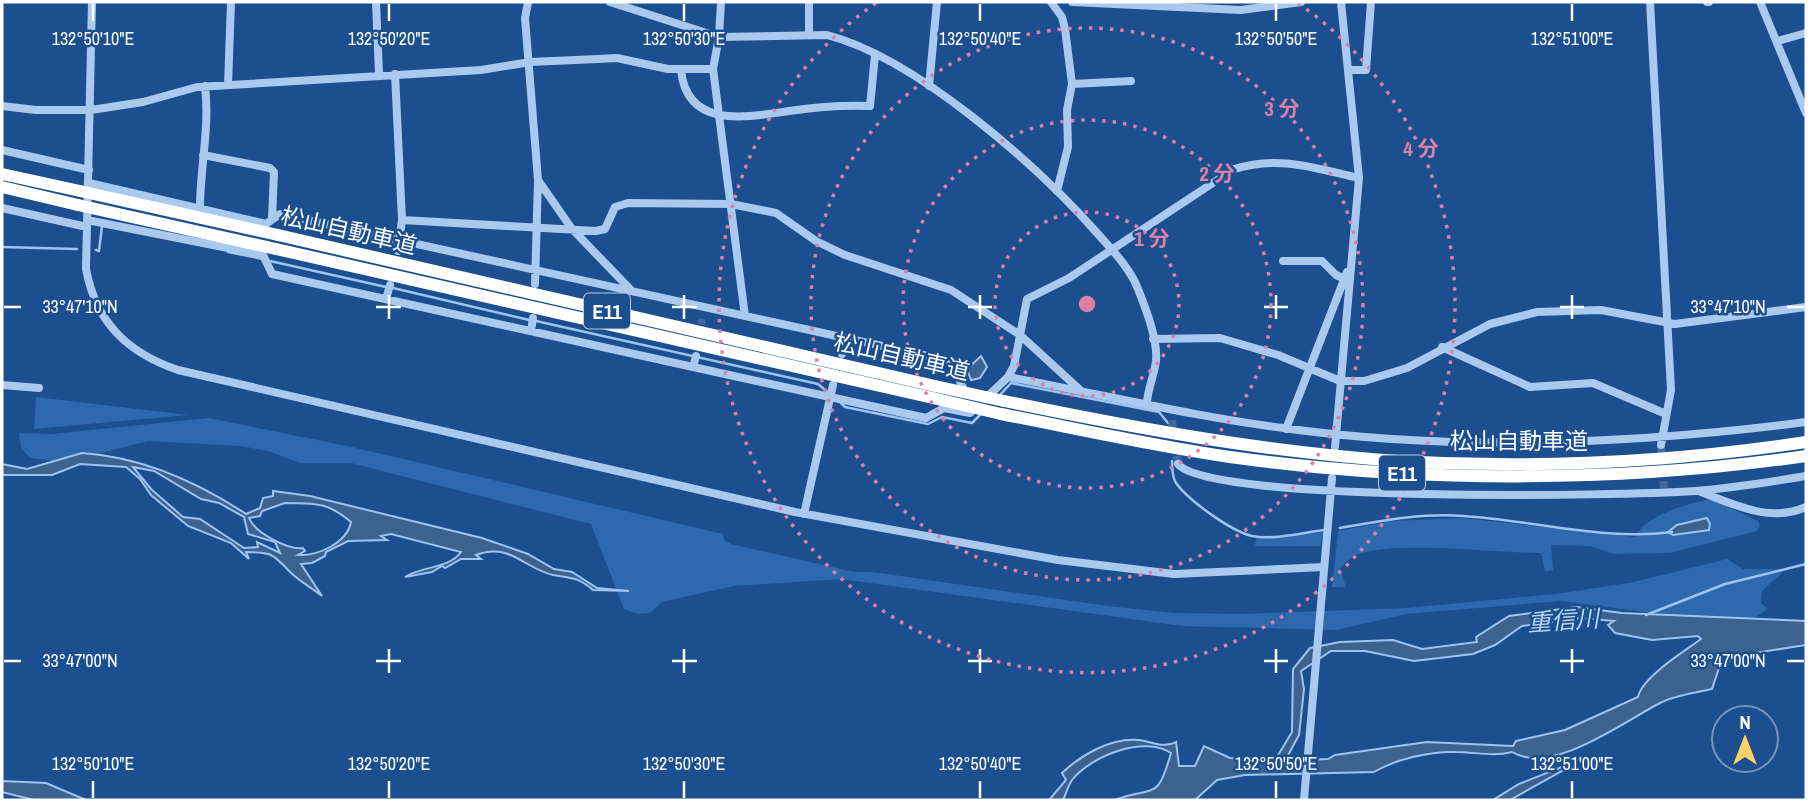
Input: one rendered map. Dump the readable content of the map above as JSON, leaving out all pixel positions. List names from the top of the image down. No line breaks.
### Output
{"streets":{"highway":["松山自動車道","E11"]},"water":["重信川"],"north":"top","coordinates":["132°50'10\"E","132°50'20\"E","132°50'30\"E","132°50'40\"E","132°50'50\"E","132°51'00\"E","33°47'10\"N","33°47'00\"N"],"rings":["3 分","4 分","2 分","1 分"]}
